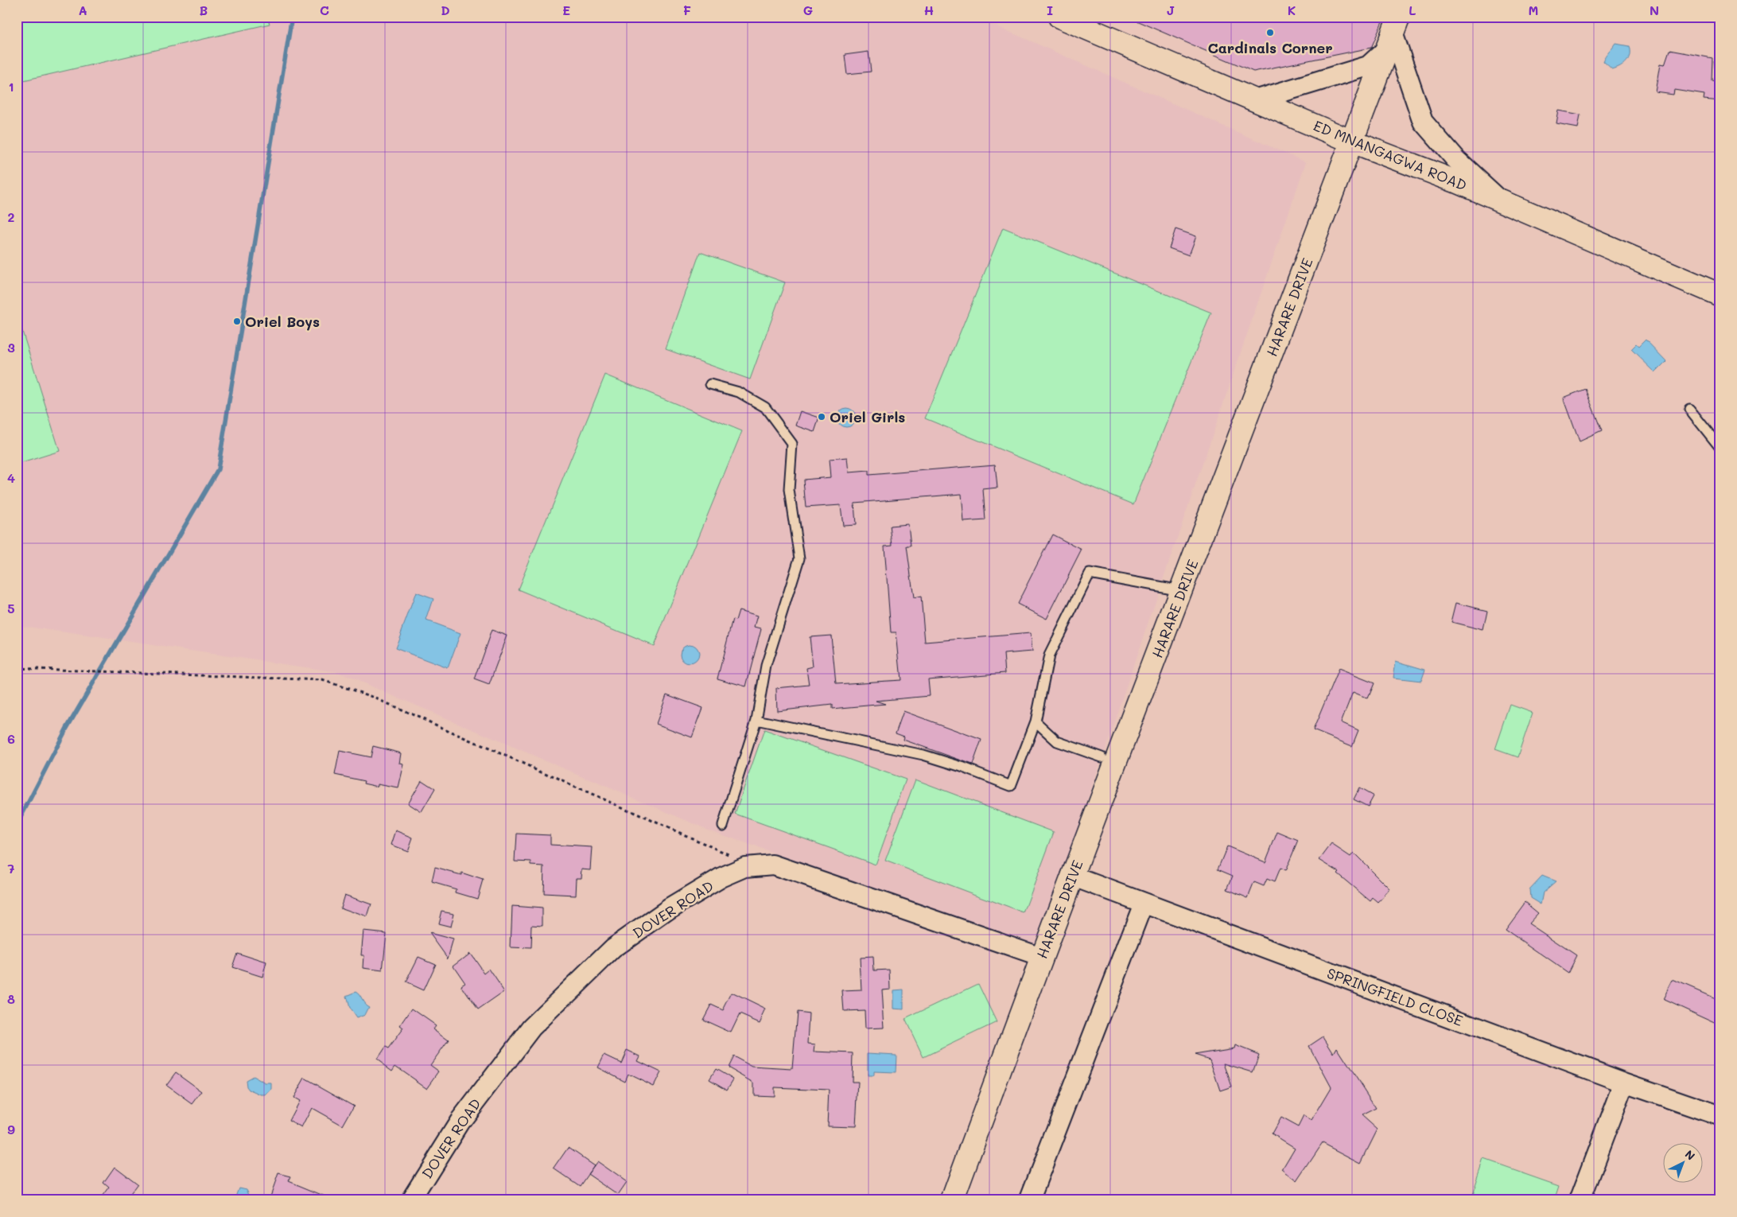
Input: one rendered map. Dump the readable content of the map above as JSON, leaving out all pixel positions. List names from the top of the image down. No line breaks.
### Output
{"streets":{"main road":["ED MNANGAGWA ROAD","HARARE DRIVE"],"street":["DOVER ROAD","SPRINGFIELD CLOSE"]},"crossings":[["ED MNANGAGWA ROAD","HARARE DRIVE"],["HARARE DRIVE","DOVER ROAD"],["HARARE DRIVE","SPRINGFIELD CLOSE"]],"places":["Cardinals Corner","Oriel Boys","Oriel Girls"],"north":"top right","grid":{"columns":["A","B","C","D","E","F","G","H","I","J","K","L","M","N"],"rows":["1","2","3","4","5","6","7","8","9"]}}
